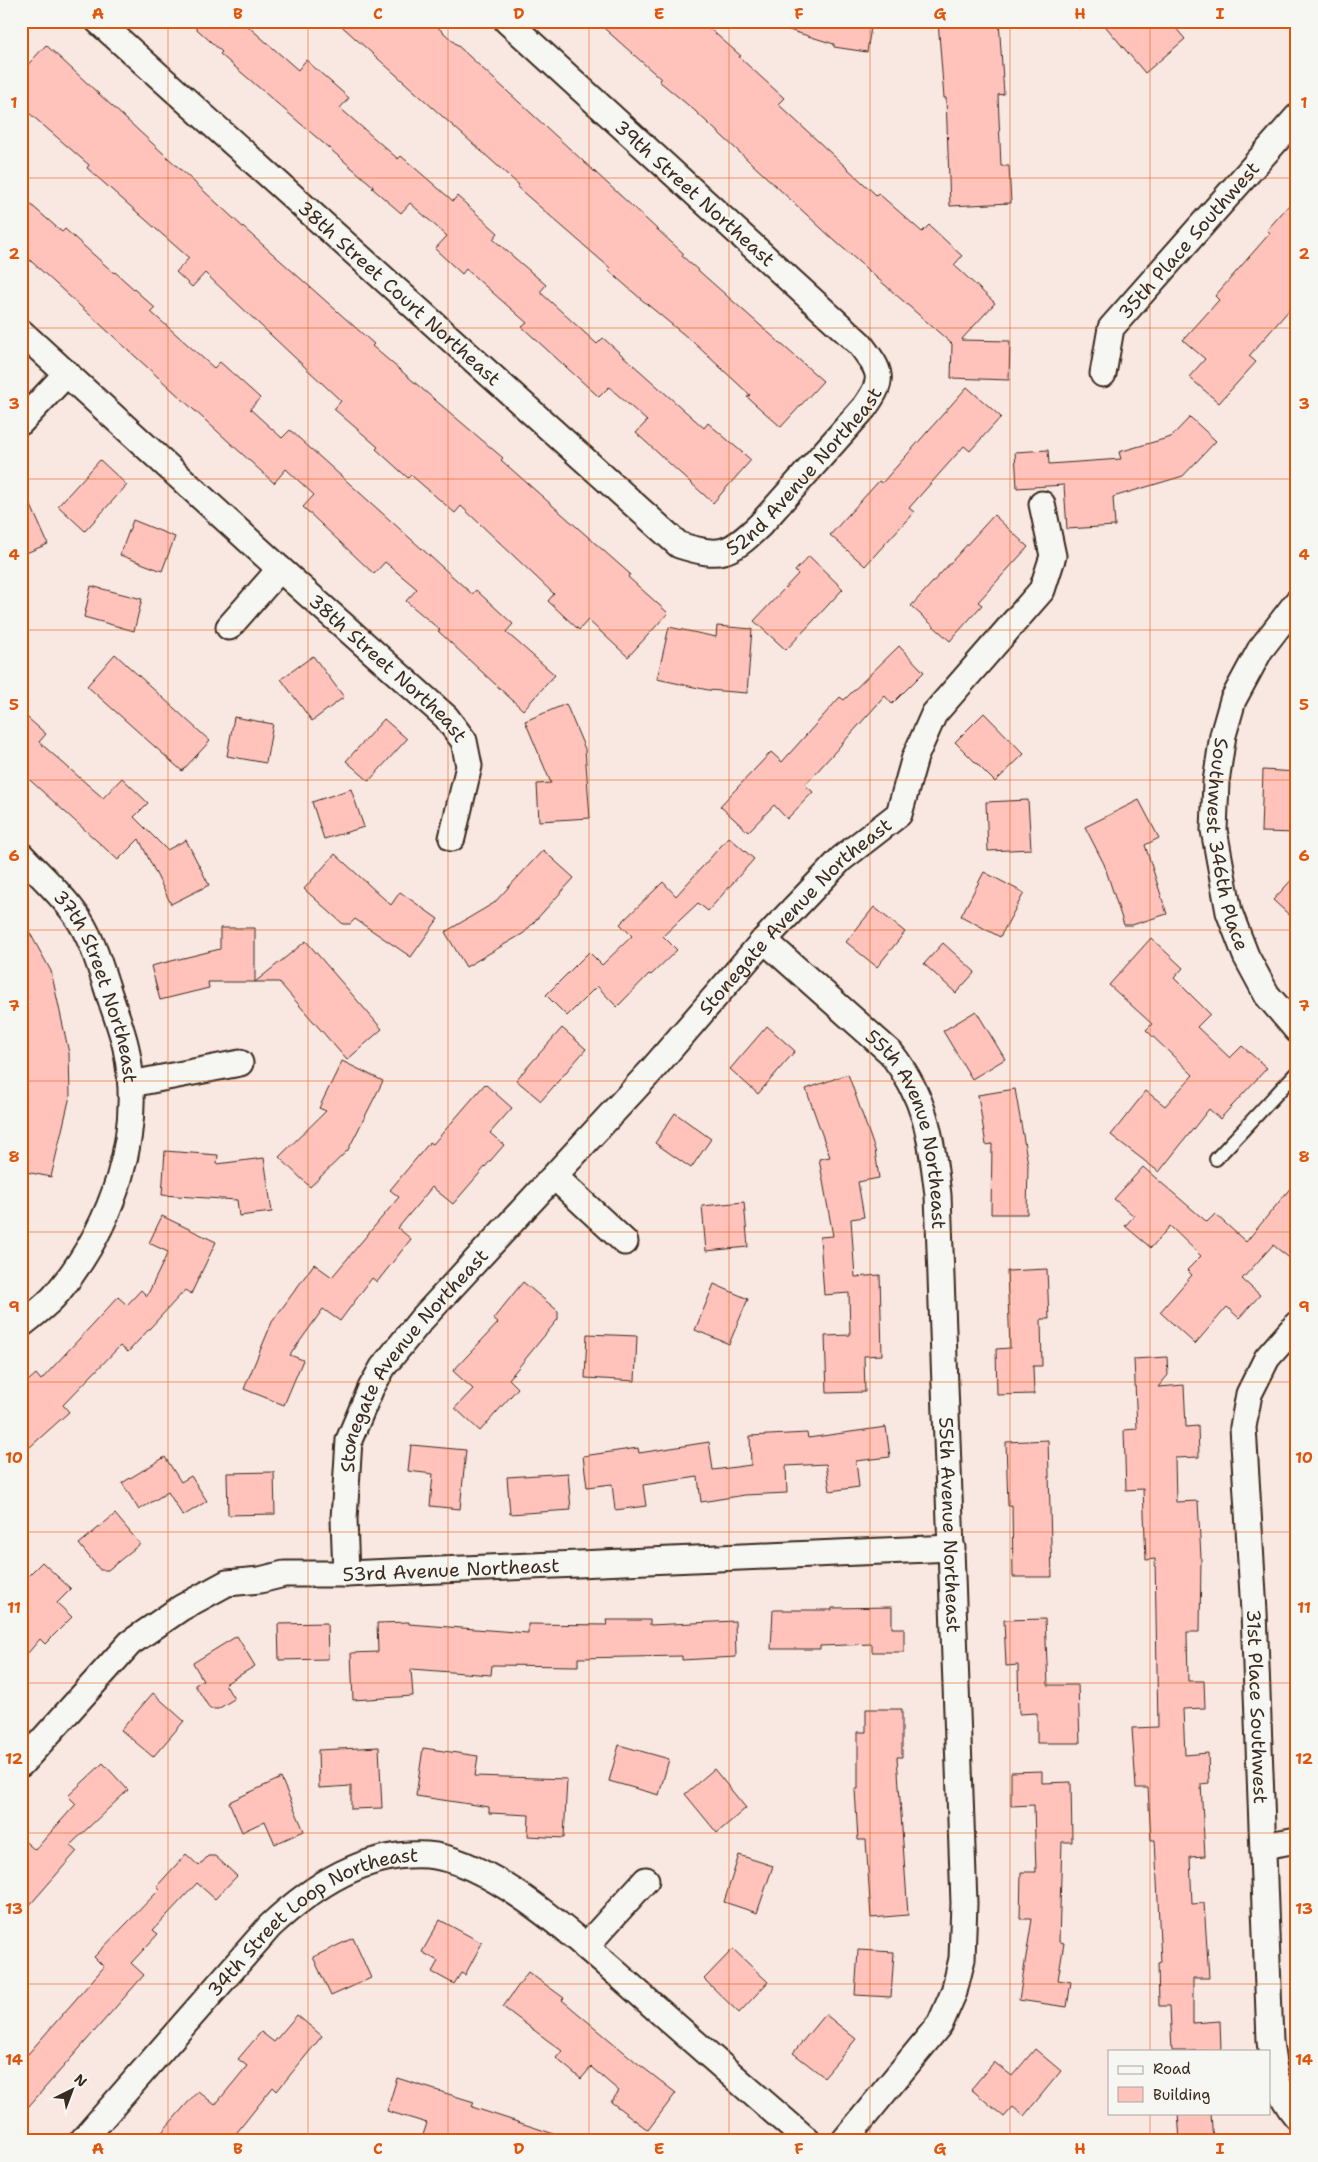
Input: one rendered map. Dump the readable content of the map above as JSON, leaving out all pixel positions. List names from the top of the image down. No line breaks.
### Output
{"streets":{"street":["39th Street Northeast","35th Place Southwest","38th Street Court Northeast","52nd Avenue Northeast","38th Street Northeast","Southwest 346th Place","Stonegate Avenue Northeast","37th Street Northeast","55th Avenue Northeast","53rd Avenue Northeast","31st Place Southwest","34th Street Loop Northeast"]},"crossings":[["39th Street Northeast","52nd Avenue Northeast"],["38th Street Court Northeast","52nd Avenue Northeast"],["Stonegate Avenue Northeast","55th Avenue Northeast"],["Stonegate Avenue Northeast","53rd Avenue Northeast"],["55th Avenue Northeast","53rd Avenue Northeast"]],"legend":["Road","Building"],"north":"top right","grid":{"columns":["A","B","C","D","E","F","G","H","I"],"rows":["1","2","3","4","5","6","7","8","9","10","11","12","13","14"]}}
